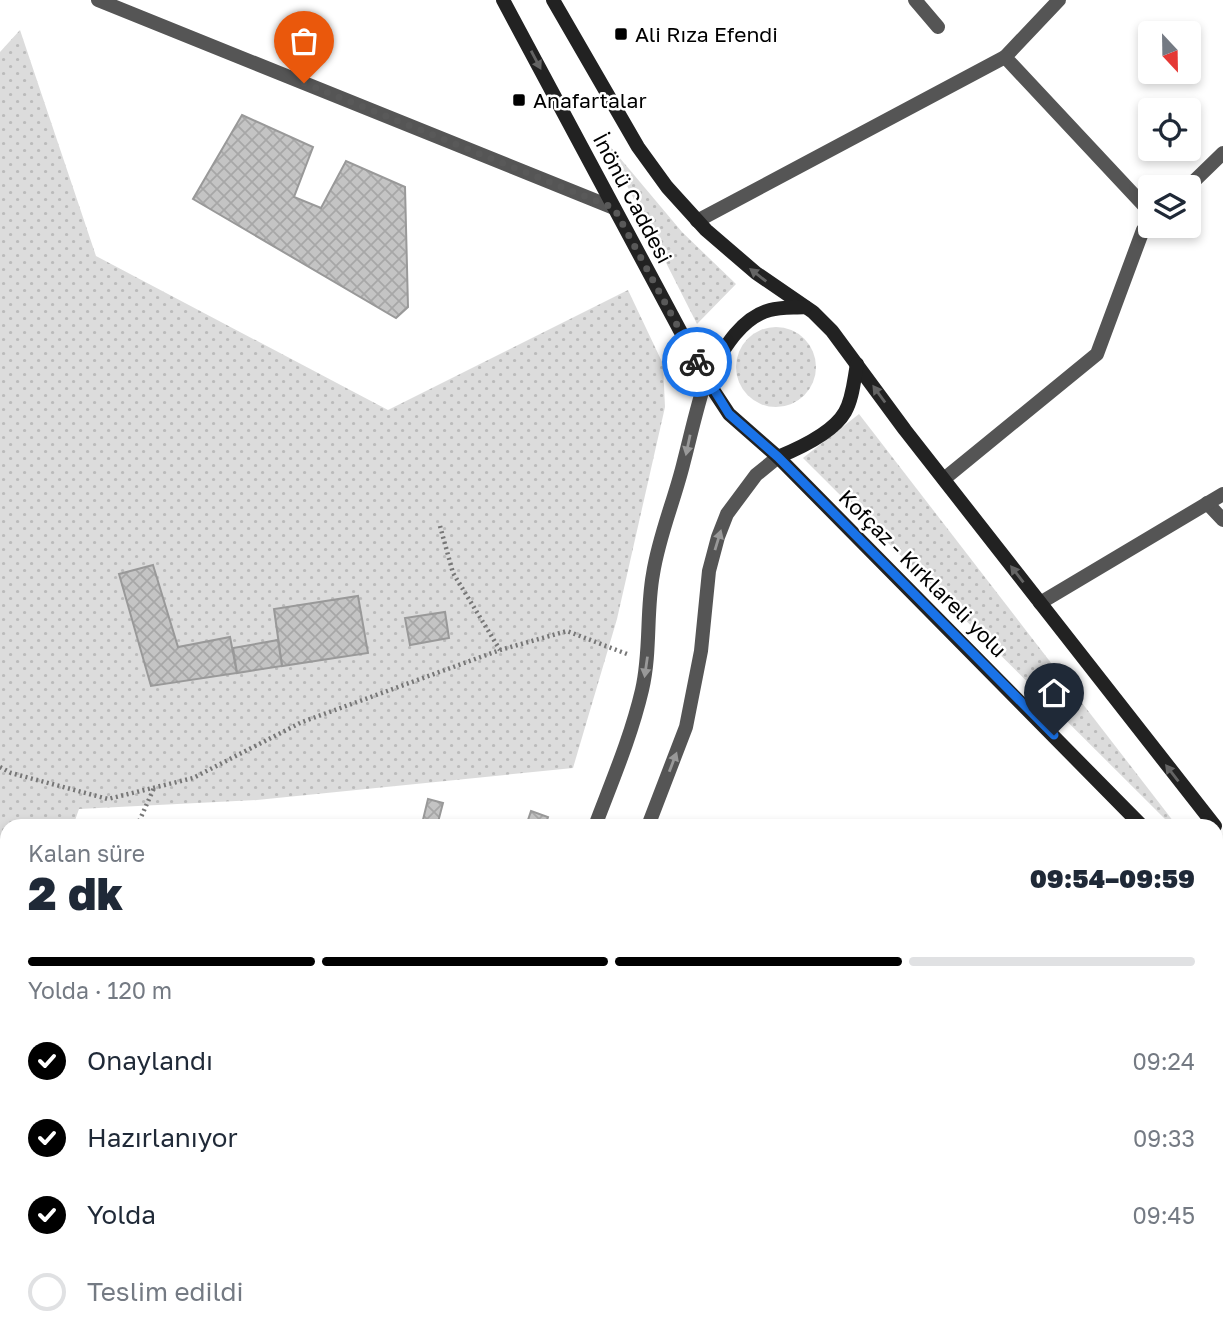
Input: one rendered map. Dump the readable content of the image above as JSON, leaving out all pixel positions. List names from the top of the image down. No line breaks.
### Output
{"streets":{"main road":["İnönü Caddesi","Kofçaz - Kırklareli yolu"]},"crossings":[["İnönü Caddesi","Kofçaz - Kırklareli yolu"]],"places":{"transit":["Ali Rıza Efendi","Anafartalar"]},"north":"bottom","page":{"heading":["2 dk","Kalan süre","09:54–09:59"],"bar":"Yolda · 120 m","list":[["Onaylandı","09:24"],["Hazırlanıyor","09:33"],["Yolda","09:45"],"Teslim edildi"]}}
